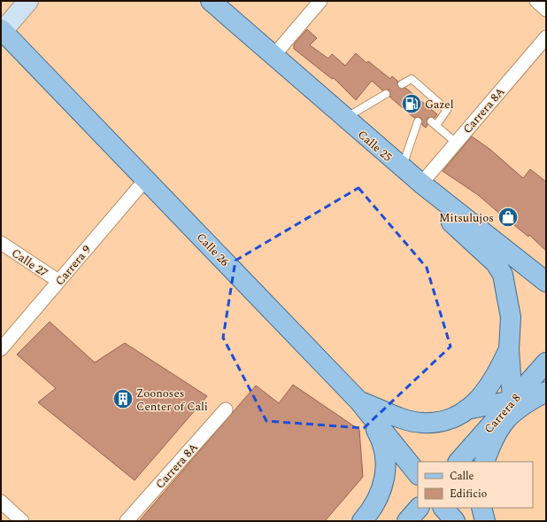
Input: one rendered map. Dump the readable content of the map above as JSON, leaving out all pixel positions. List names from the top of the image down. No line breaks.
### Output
{"streets":{"main road":["Calle 25","Calle 26","Carrera 8"],"street":["Carrera 8A","Calle 27","Carrera 9"]},"crossings":[["Carrera 8A","Calle 25"],["Calle 26","Carrera 9"],["Calle 27","Carrera 9"]],"places":{"fuel station":["Gazel"],"shop":["Mitsulujos"],"building":["Zoonoses Center of Cali"]},"legend":["Calle","Edificio"]}
